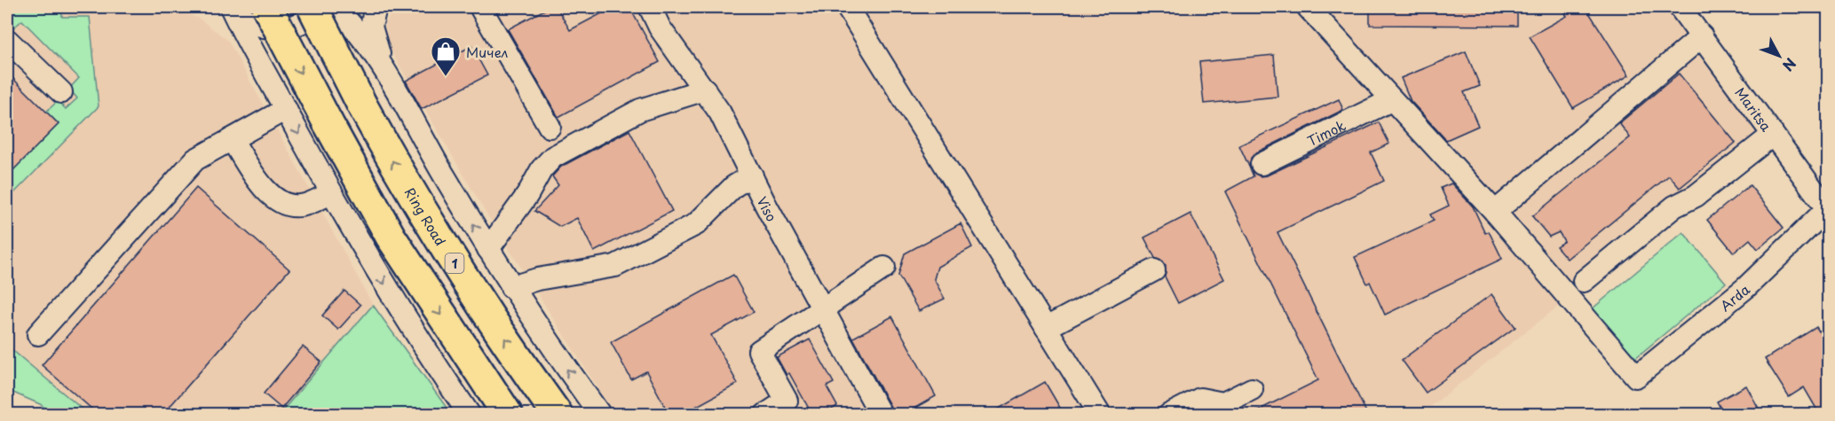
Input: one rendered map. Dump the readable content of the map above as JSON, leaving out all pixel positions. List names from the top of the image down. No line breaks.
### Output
{"streets":{"highway":["Ring Road","1"],"street":["Maritsa","Timok","Viso","Arda"]},"crossings":[["Maritsa","Arda"]],"places":{"shop":["Мичел"]},"north":"bottom right"}
